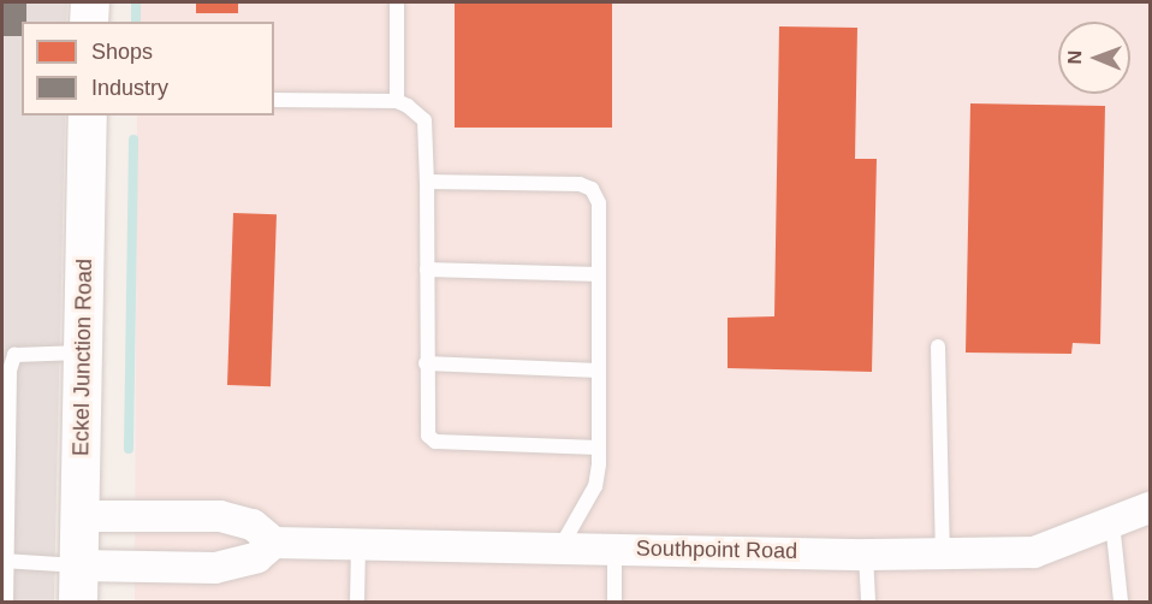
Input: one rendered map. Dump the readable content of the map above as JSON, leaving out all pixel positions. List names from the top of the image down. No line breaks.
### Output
{"streets":{"street":["Eckel Junction Road","Southpoint Road"]},"legend":["Shops","Industry"],"north":"left"}
